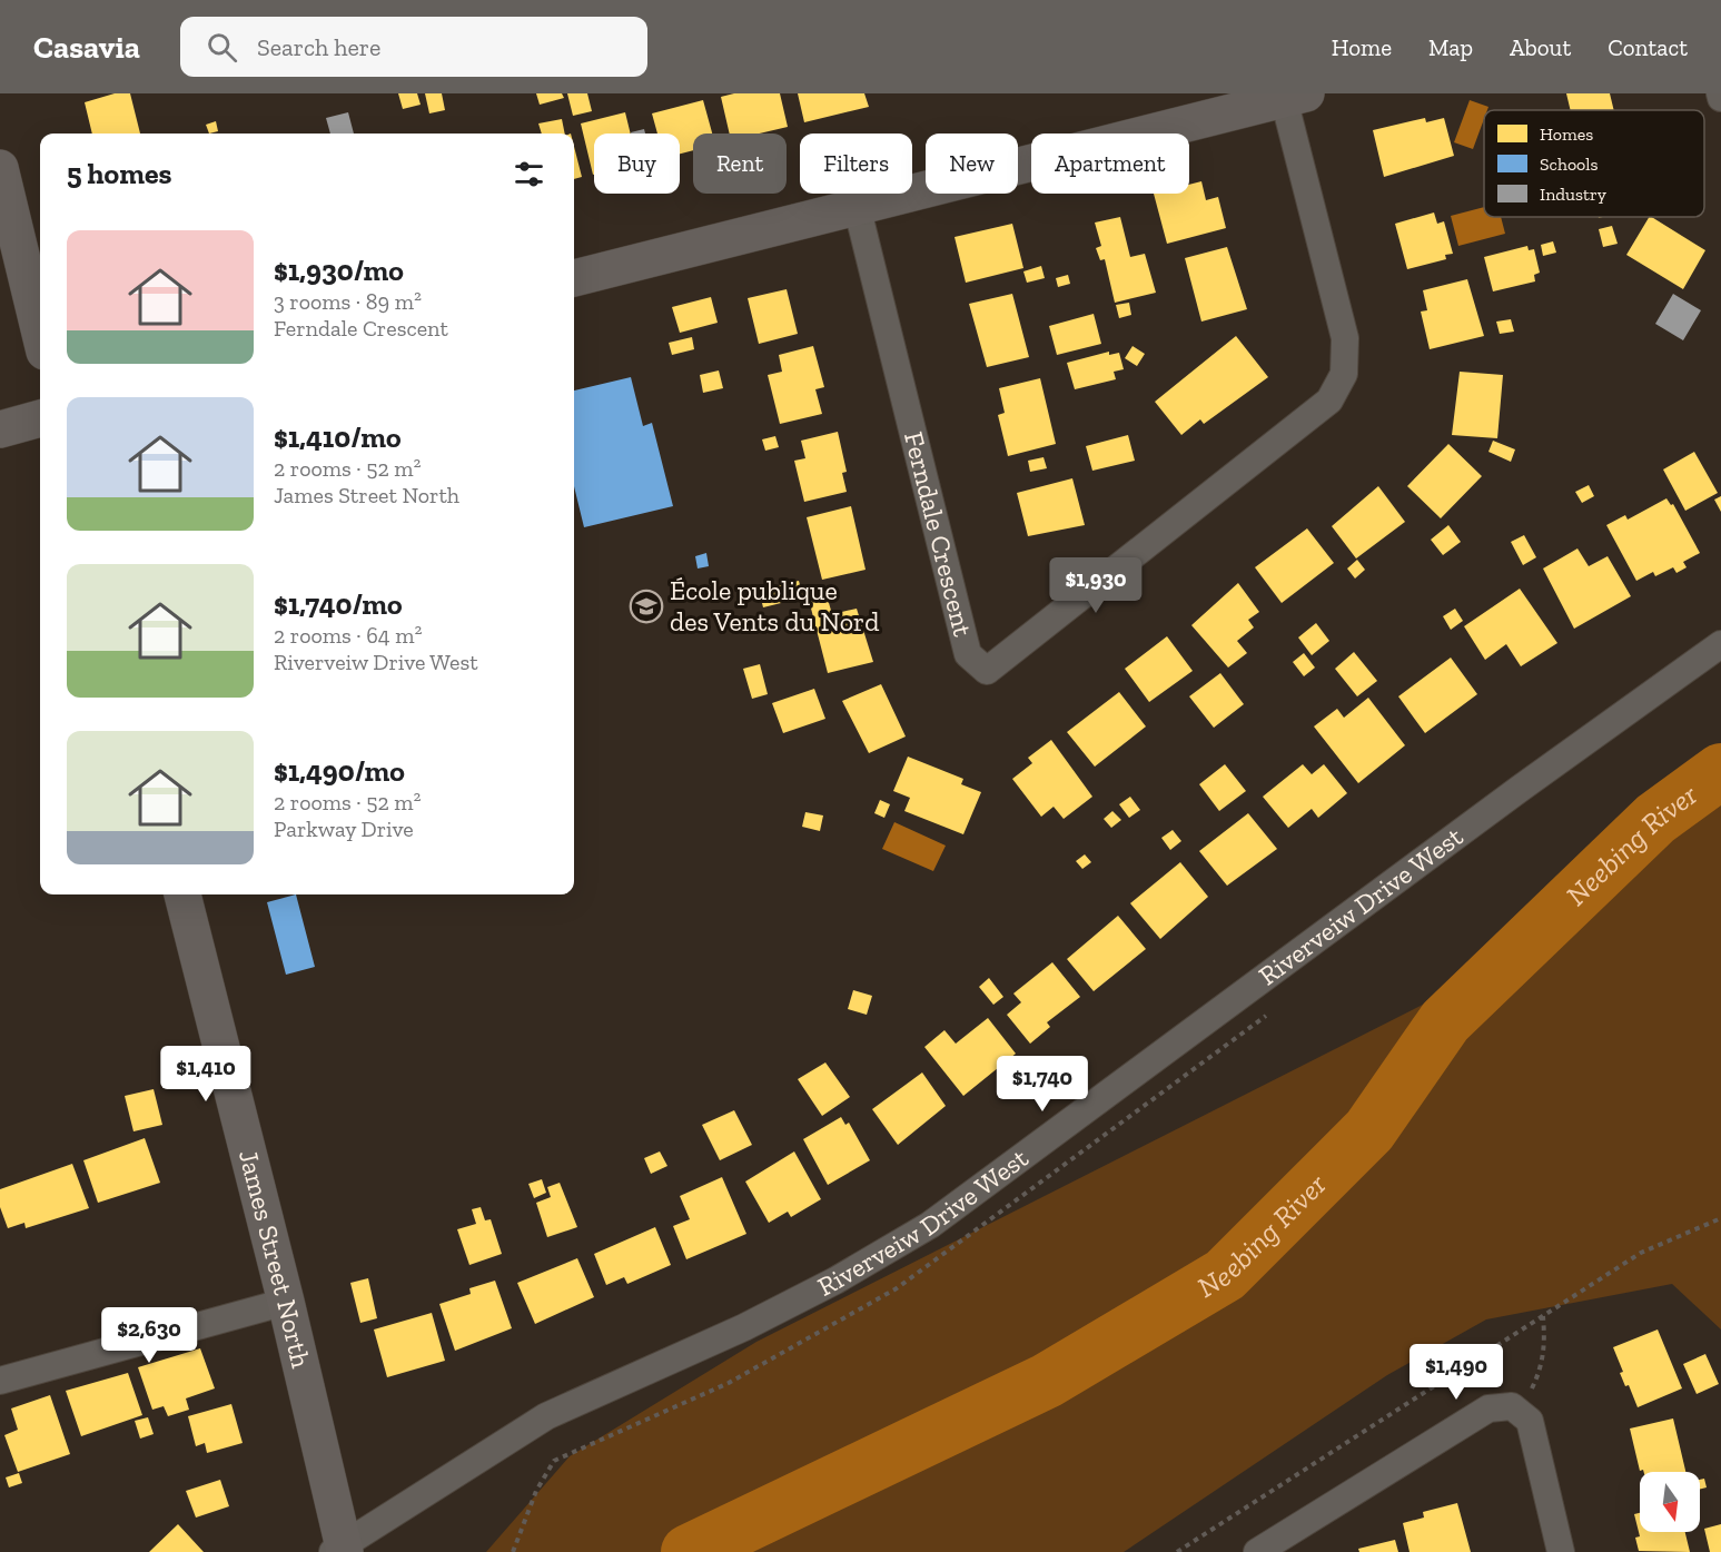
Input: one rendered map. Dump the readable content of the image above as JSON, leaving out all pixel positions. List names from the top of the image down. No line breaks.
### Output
{"streets":{"street":["Ferndale Crescent","Riverveiw Drive West","James Street North"]},"crossings":[["Riverveiw Drive West","James Street North"]],"water":["Neebing River"],"places":{"school or university":["École publique des Vents du Nord"]},"legend":["Homes","Schools","Industry"],"north":"bottom","page":{"header":"Casavia","search":"Search here","nav":["Home","Map","About","Contact"],"chip":["Buy","Rent","Filters","New","Apartment"],"heading":"5 homes","list":[{"name":"$1,930/mo","note":"3 rooms · 89 m² · Ferndale Crescent"},{"name":"$1,410/mo","note":"2 rooms · 52 m² · James Street North"},{"name":"$1,740/mo","note":"2 rooms · 64 m² · Riverveiw Drive West"},{"name":"$1,490/mo","note":"2 rooms · 52 m² · Parkway Drive"}],"price":["$1,930","$1,410","$1,740","$2,630","$1,490"]}}
